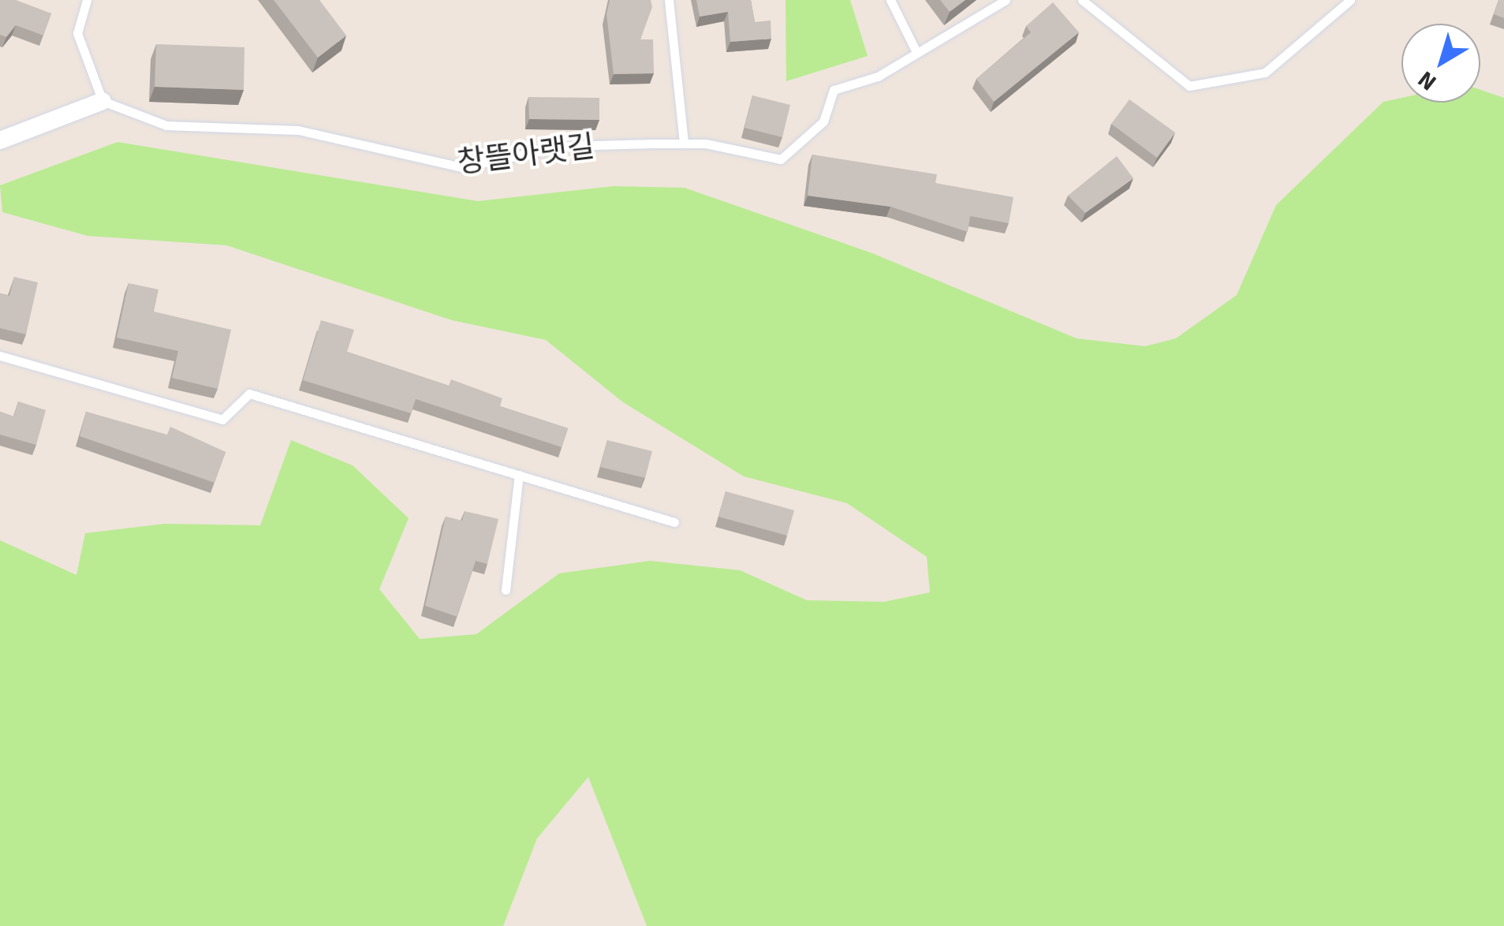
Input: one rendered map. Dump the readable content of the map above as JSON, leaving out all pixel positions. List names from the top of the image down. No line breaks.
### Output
{"streets":{"lane":["창뜰아랫길"]},"north":"bottom left"}
